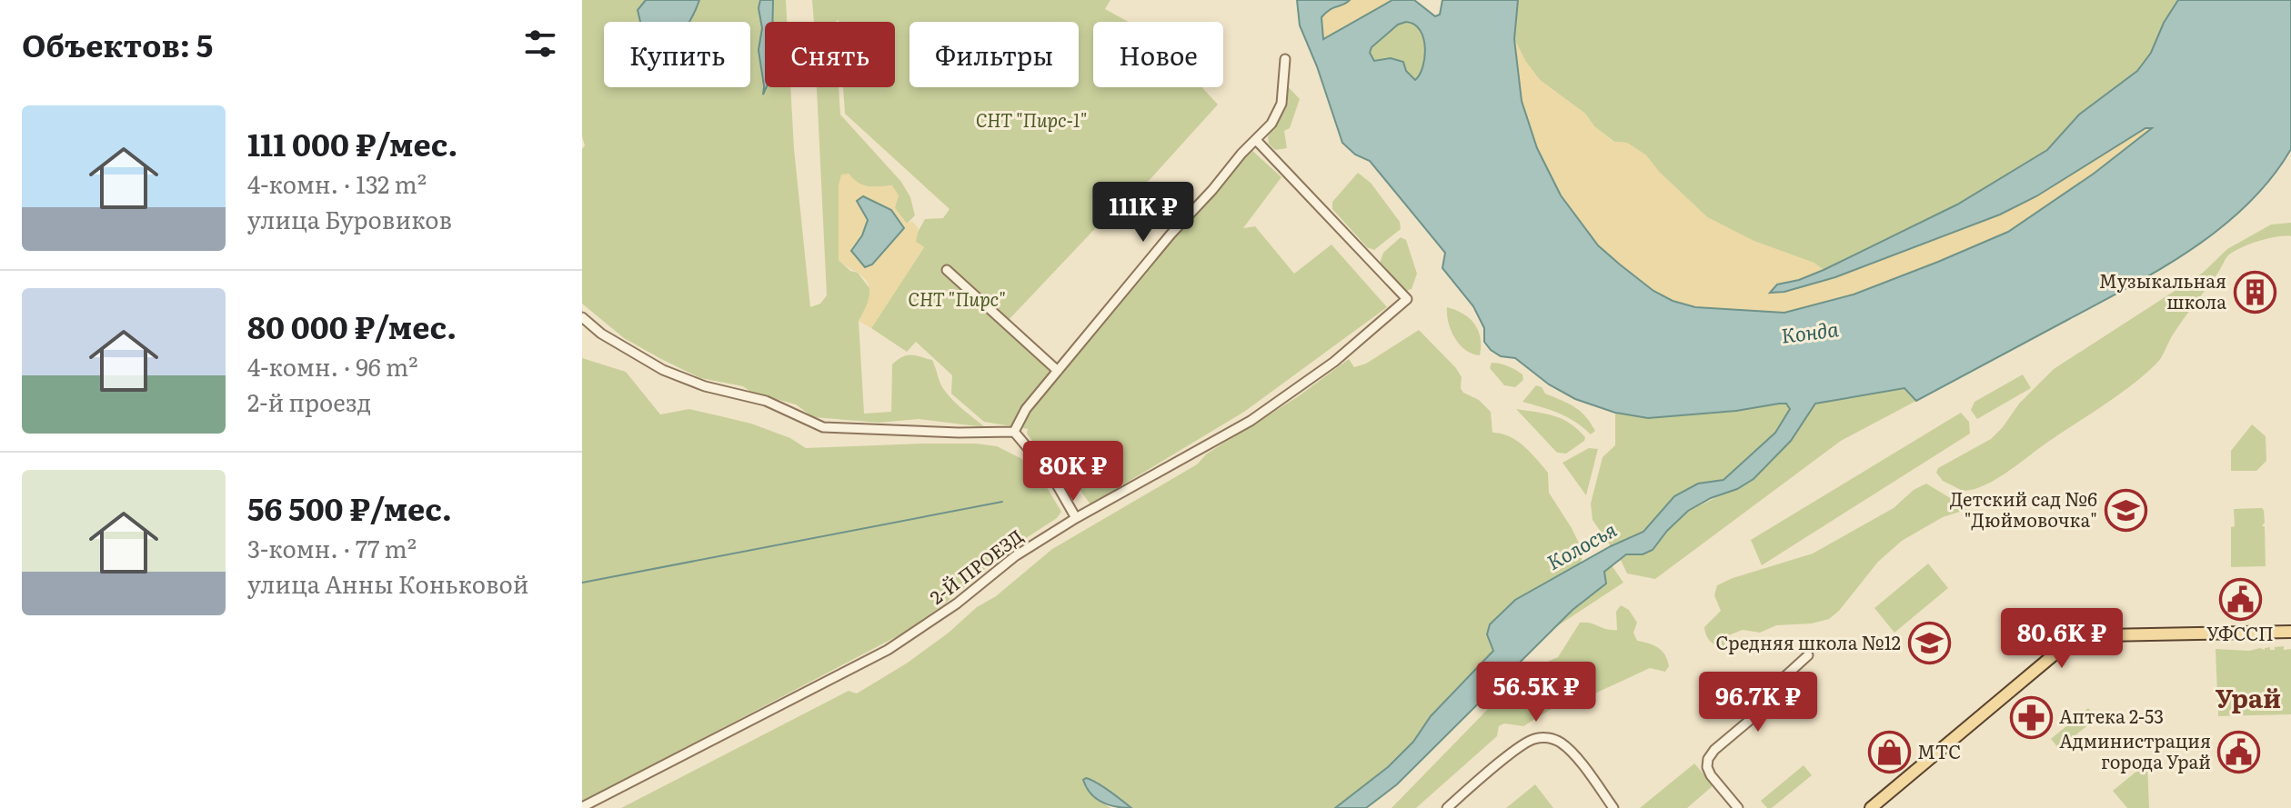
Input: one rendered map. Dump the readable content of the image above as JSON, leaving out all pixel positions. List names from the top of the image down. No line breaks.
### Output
{"streets":{"street":["2-Й ПРОЕЗД"]},"districts":["Урай"],"water":["Конда","Колосья"],"parks":["СНТ \"Пирс-1\"","СНТ \"Пирс\""],"places":{"building":["Музыкальная школа"],"school or university":["Детский сад №6 \"Дюймовочка\"","Средняя школа №12"],"public building":["УФССП","Администрация города Урай"],"pharmacy":["Аптека 2-53"],"shop":["МТС"]},"page":{"heading":"Объектов: 5","chip":["Купить","Снять","Фильтры","Новое"],"list":[{"name":"111 000 ₽/мес.","note":"4-комн. · 132 m² · улица Буровиков"},{"name":"80 000 ₽/мес.","note":"4-комн. · 96 m² · 2-й проезд"},{"name":"56 500 ₽/мес.","note":"3-комн. · 77 m² · улица Анны Коньковой"}],"price":["111K ₽","80K ₽","80.6K ₽","56.5K ₽","96.7K ₽"]}}
